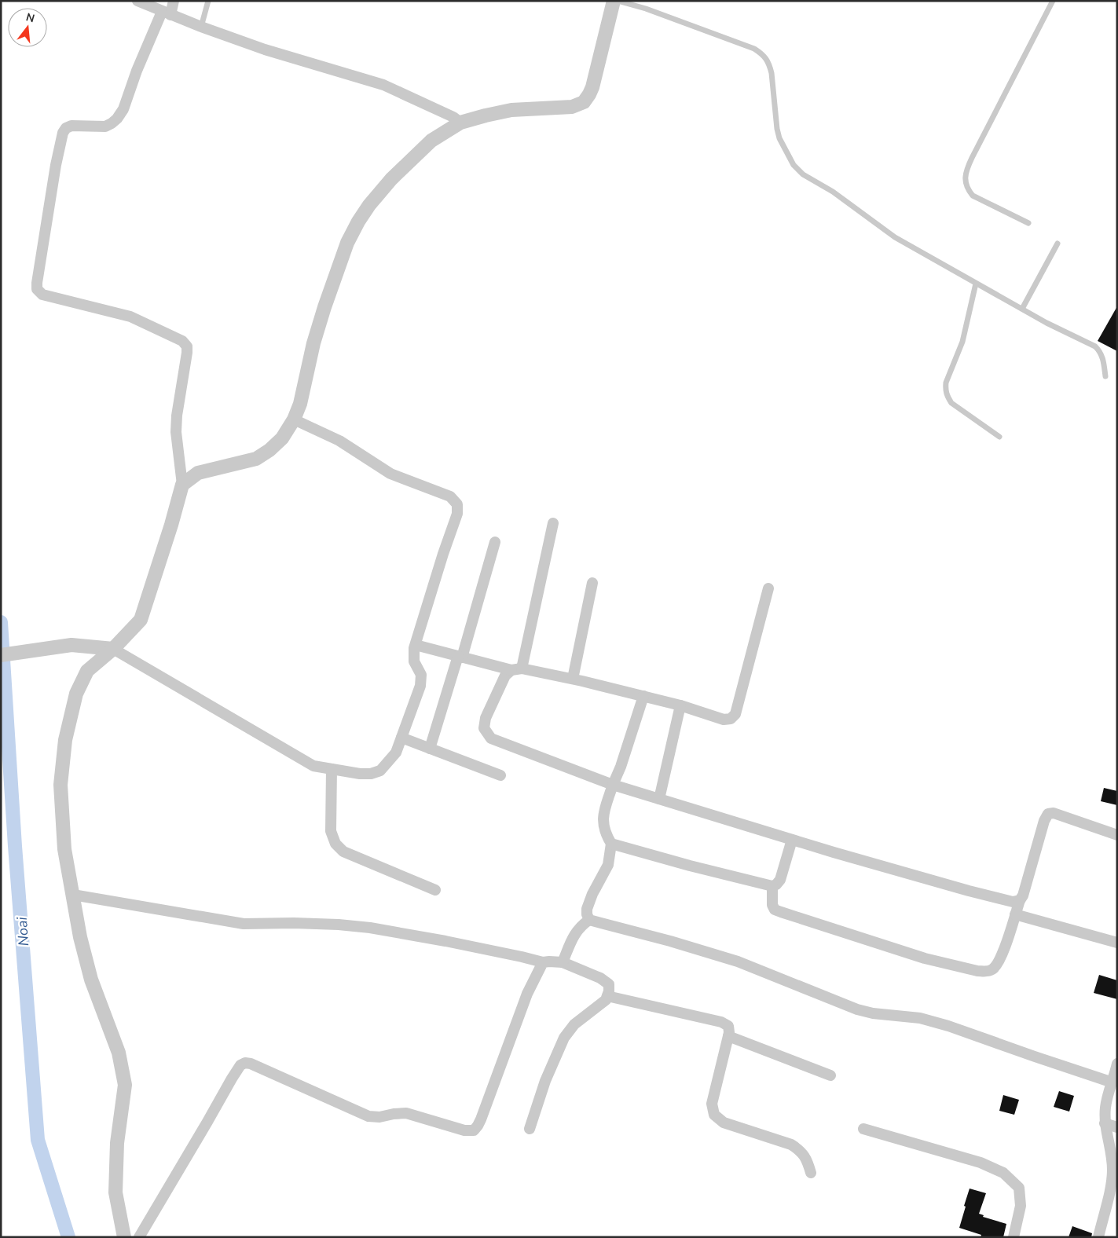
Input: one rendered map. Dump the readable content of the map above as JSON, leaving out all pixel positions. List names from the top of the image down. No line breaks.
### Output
{"water":["Noai"],"north":"top"}
